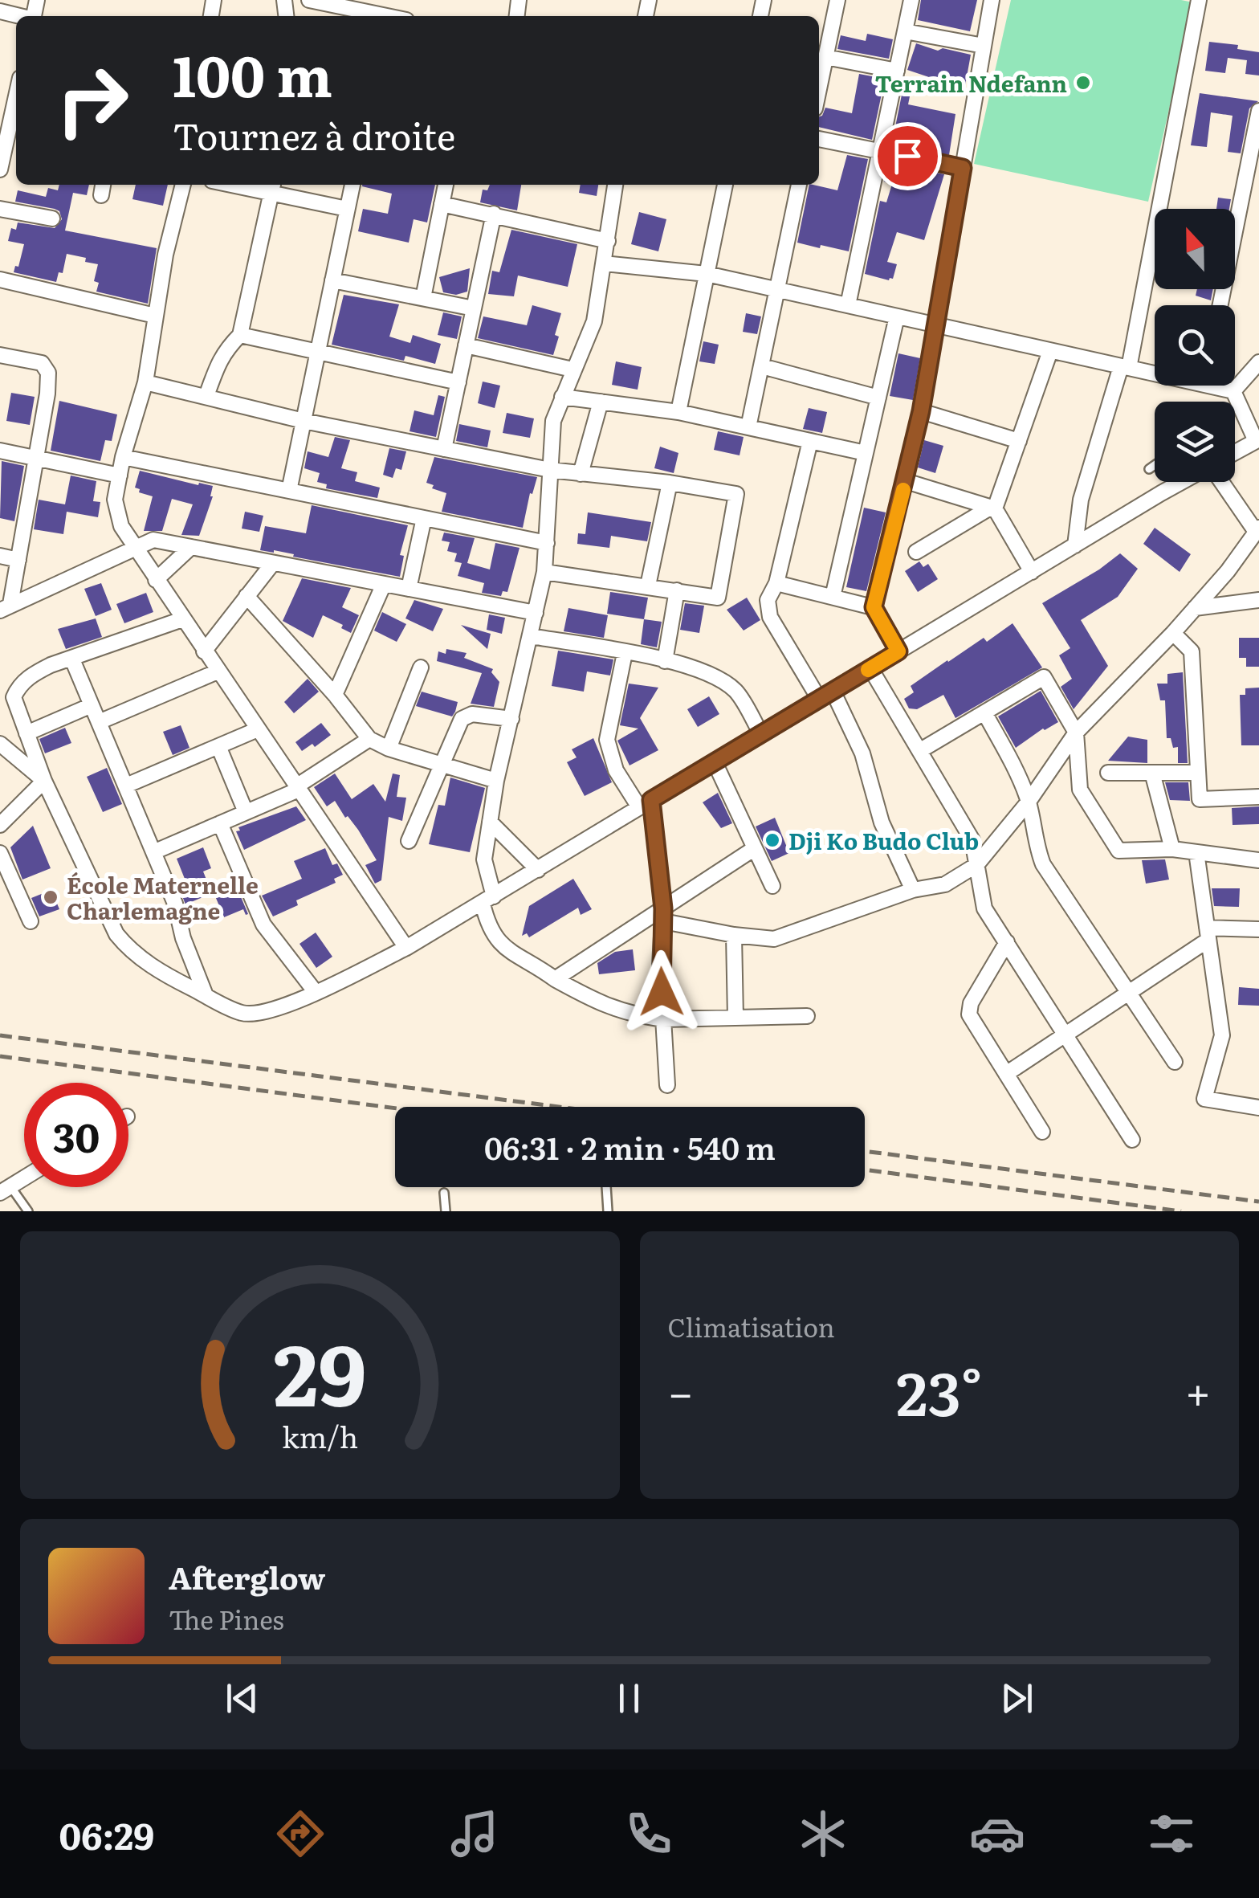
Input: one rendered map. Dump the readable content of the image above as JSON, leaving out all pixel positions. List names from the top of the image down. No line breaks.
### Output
{"places":["Terrain Ndefann","Dji Ko Budo Club","École Maternelle Charlemagne"],"north":"top","page":{"turn":["100 m","Tournez à droite"],"limit":"30","trip":"06:31 · 2 min · 540 m","tile":"Climatisation","heat":["−","23°","+"],"song":["Afterglow","The Pines"],"tabs":"06:29","gauge":["29","km/h"]}}
